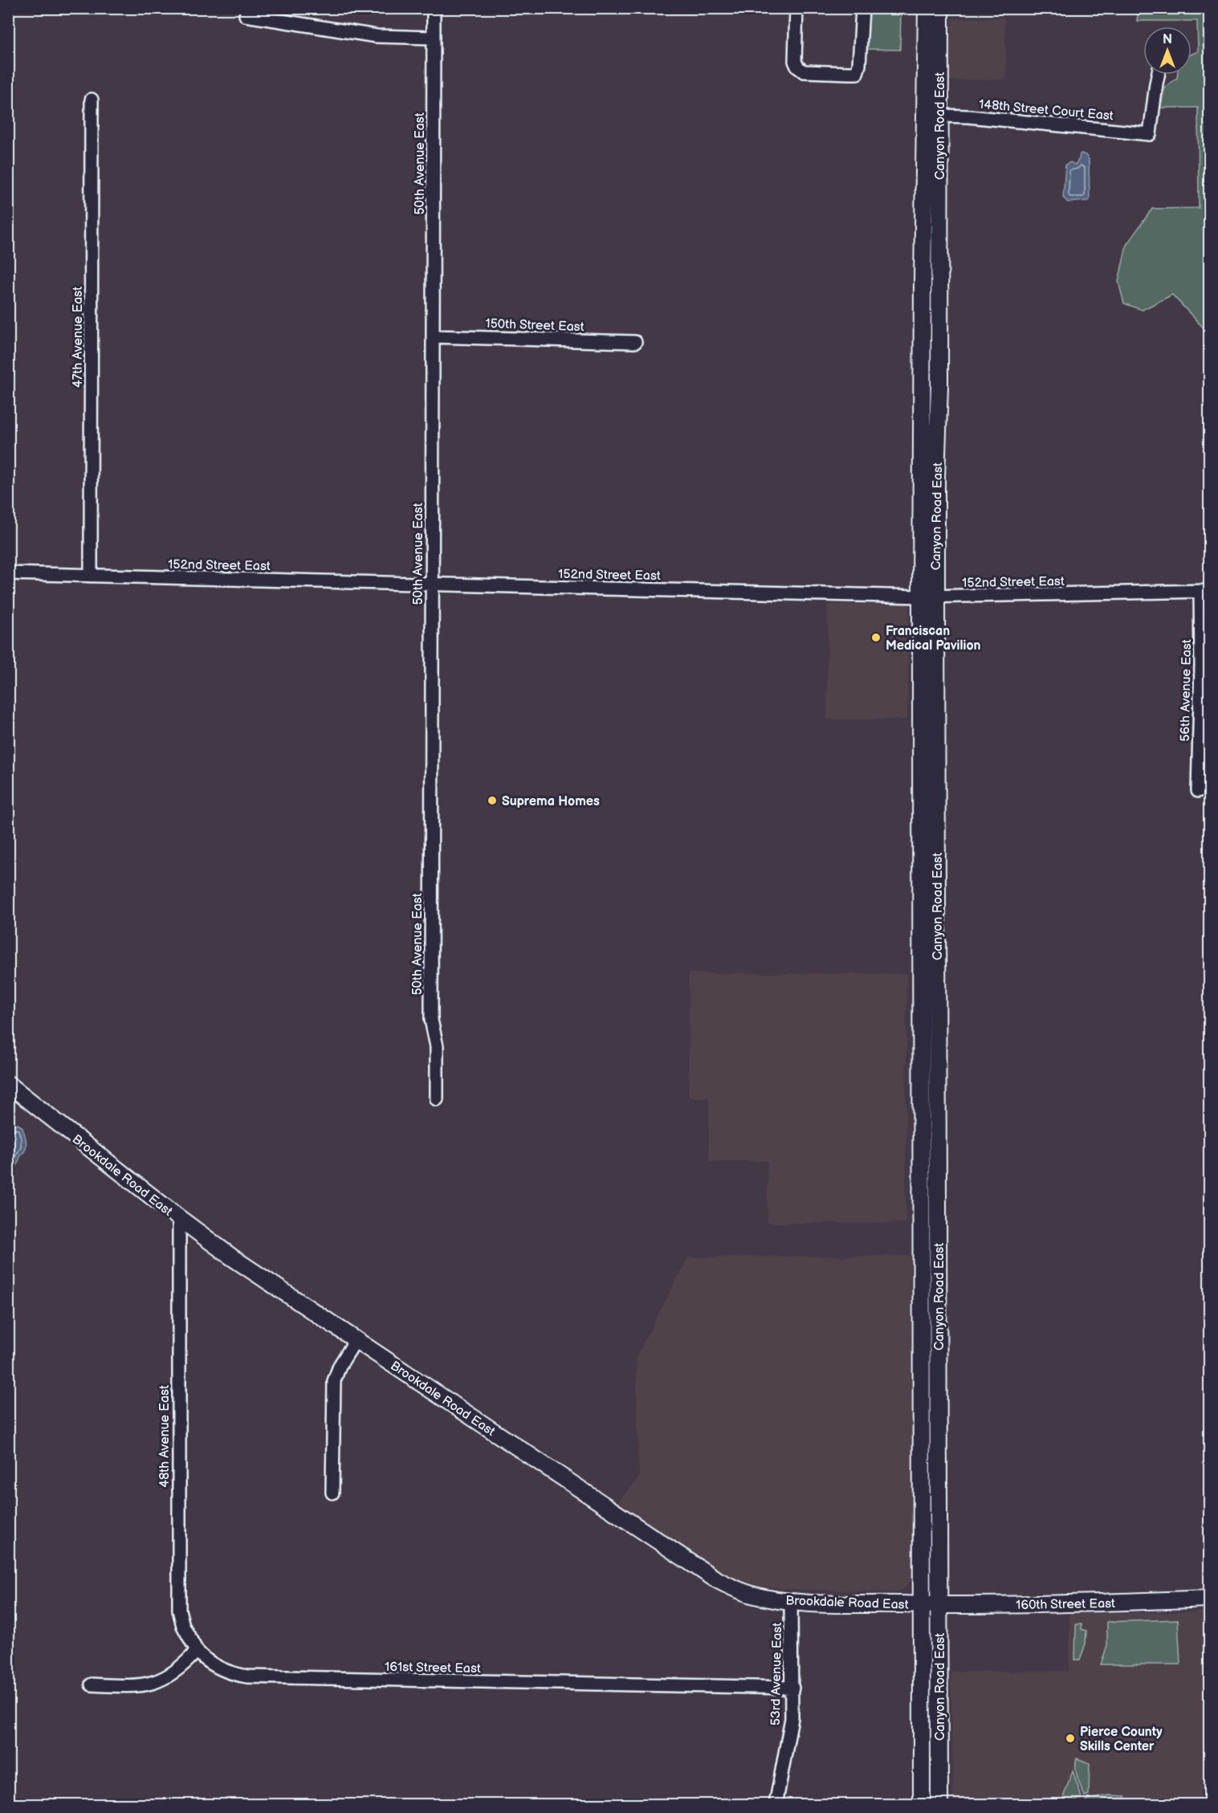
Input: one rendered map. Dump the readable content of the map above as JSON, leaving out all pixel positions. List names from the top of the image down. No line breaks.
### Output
{"streets":{"main road":["Canyon Road East","Brookdale Road East","160th Street East"],"street":["148th Street Court East","50th Avenue East","150th Street East","47th Avenue East","152nd Street East","56th Avenue East","48th Avenue East","161st Street East","53rd Avenue East"]},"crossings":[["148th Street Court East","Canyon Road East"],["Canyon Road East","152nd Street East"],["Canyon Road East","Brookdale Road East"],["Canyon Road East","160th Street East"],["50th Avenue East","150th Street East"],["50th Avenue East","152nd Street East"],["47th Avenue East","152nd Street East"],["152nd Street East","56th Avenue East"],["Brookdale Road East","48th Avenue East"],["Brookdale Road East","160th Street East"],["Brookdale Road East","53rd Avenue East"],["48th Avenue East","161st Street East"],["161st Street East","53rd Avenue East"]],"places":["Franciscan Medical Pavilion","Suprema Homes","Pierce County Skills Center"],"north":"top"}
